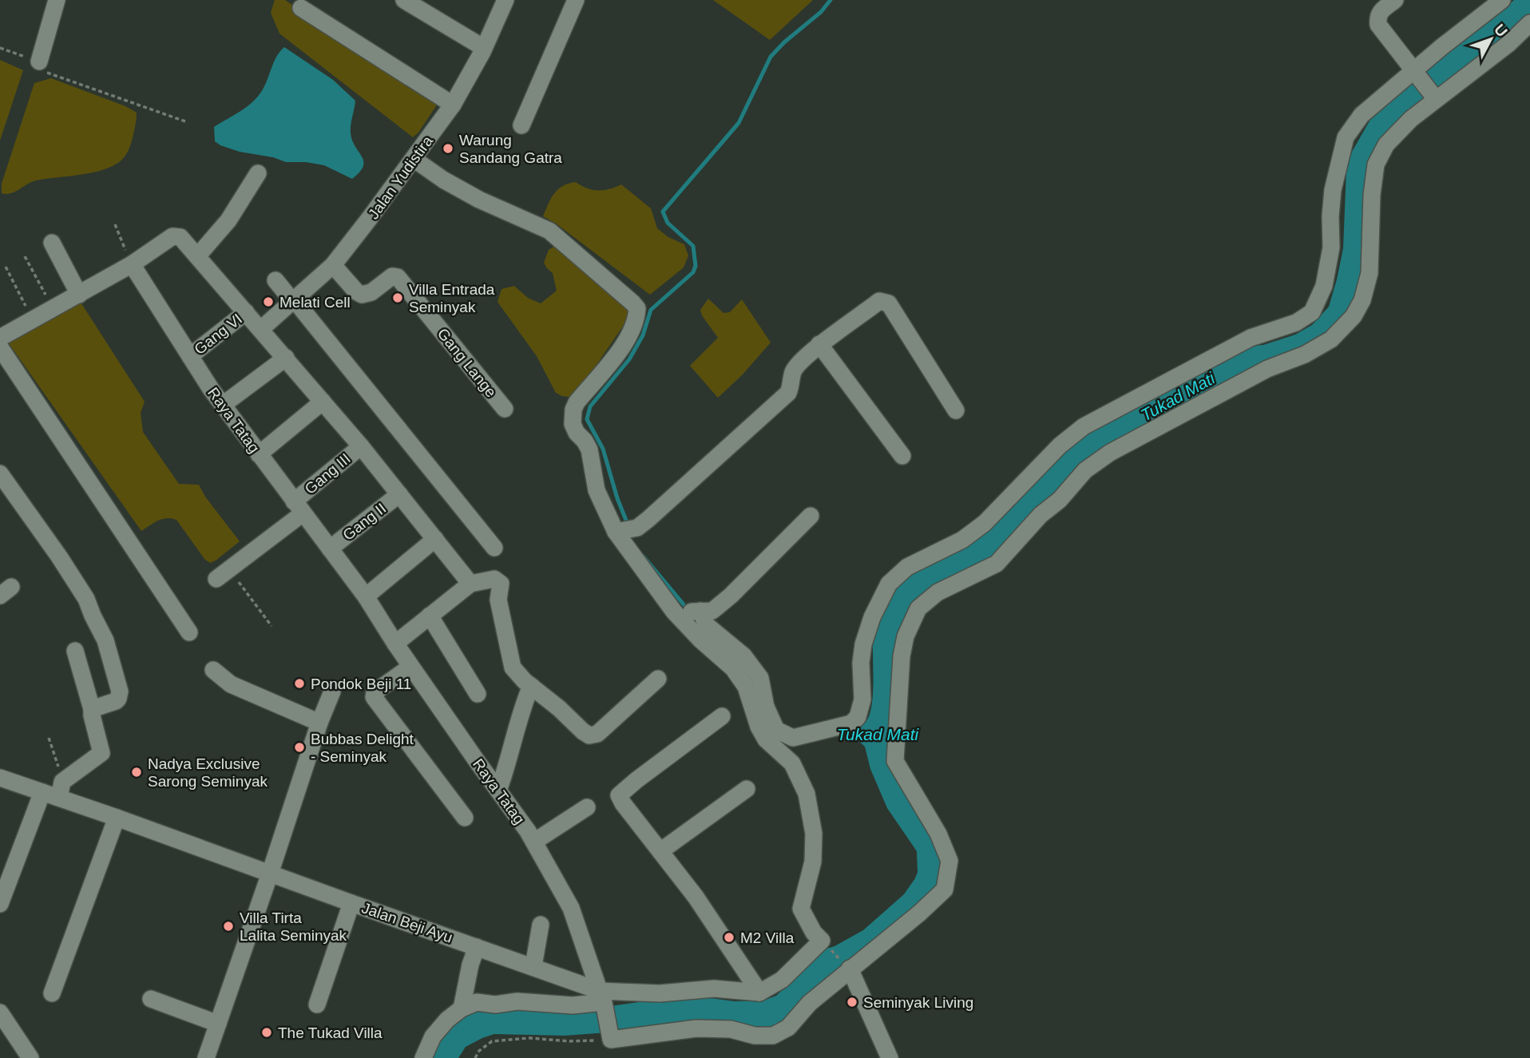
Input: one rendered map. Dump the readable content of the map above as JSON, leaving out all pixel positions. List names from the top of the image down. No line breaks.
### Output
{"streets":{"street":["Jalan Yudistira","Gang VI","Gang Lange","Raya Tatag","Gang III","Gang II","Jalan Beji Ayu"]},"crossings":[["Jalan Yudistira","Gang Lange"],["Gang VI","Raya Tatag"],["Raya Tatag","Gang III"],["Raya Tatag","Gang II"],["Raya Tatag","Jalan Beji Ayu"]],"water":["Tukad Mati"],"places":["Warung Sandang Gatra","Villa Entrada Seminyak","Melati Cell","Pondok Beji 11","Bubbas Delight - Seminyak","Nadya Exclusive Sarong Seminyak","Villa Tirta Lalita Seminyak","M2 Villa","Seminyak Living","The Tukad Villa"],"north":"top right"}
